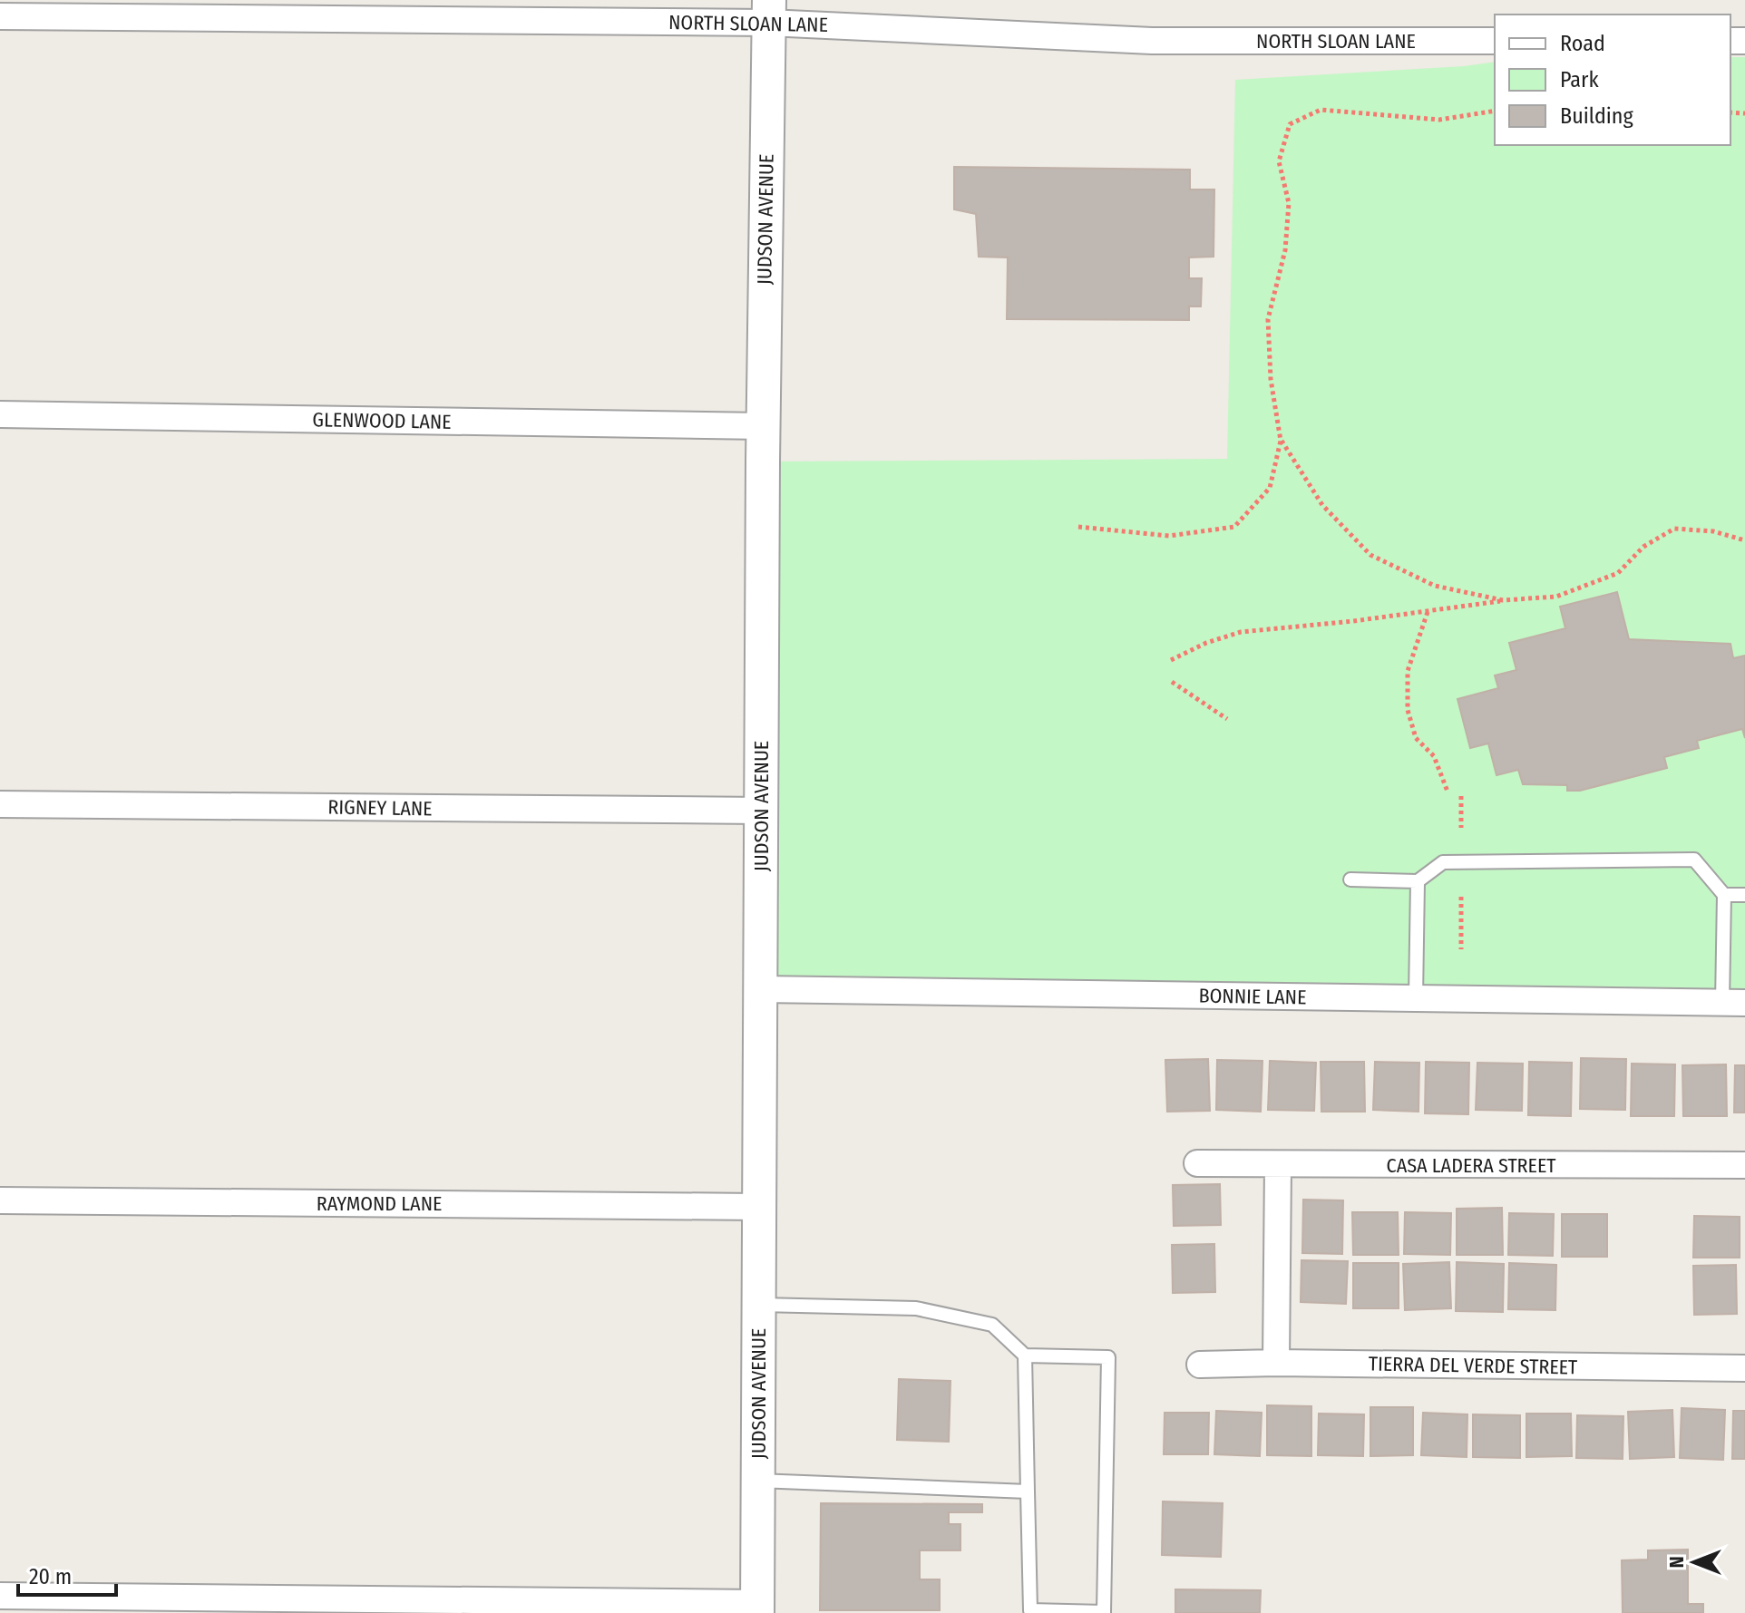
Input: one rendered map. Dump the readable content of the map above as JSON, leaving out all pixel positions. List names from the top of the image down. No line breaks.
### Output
{"streets":{"street":["NORTH SLOAN LANE","JUDSON AVENUE","GLENWOOD LANE","RIGNEY LANE","BONNIE LANE","CASA LADERA STREET","RAYMOND LANE","TIERRA DEL VERDE STREET"]},"crossings":[["NORTH SLOAN LANE","JUDSON AVENUE"],["JUDSON AVENUE","GLENWOOD LANE"],["JUDSON AVENUE","RIGNEY LANE"],["JUDSON AVENUE","BONNIE LANE"],["JUDSON AVENUE","RAYMOND LANE"]],"legend":["Road","Park","Building"],"scale_bar":"20 m","north":"left"}
